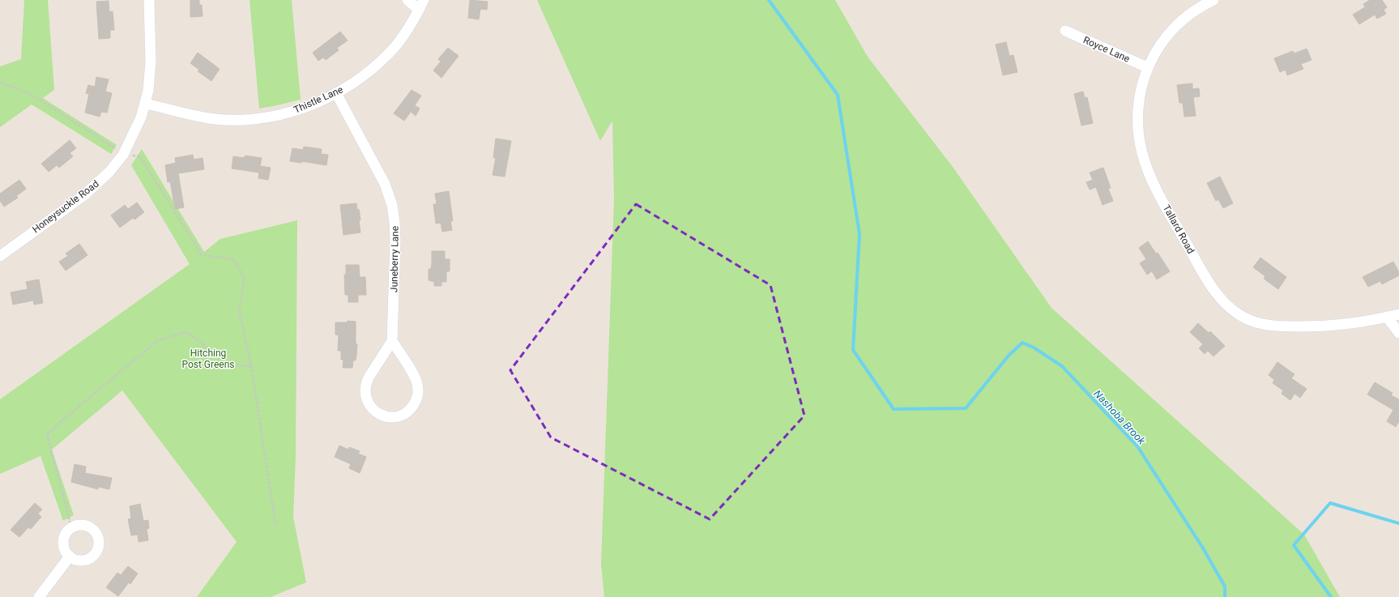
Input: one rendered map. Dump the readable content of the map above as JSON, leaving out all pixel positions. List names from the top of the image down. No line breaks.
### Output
{"streets":{"street":["Royce Lane","Thistle Lane","Honeysuckle Road","Tallard Road","Juneberry Lane"]},"crossings":[["Royce Lane","Tallard Road"],["Thistle Lane","Honeysuckle Road"],["Thistle Lane","Juneberry Lane"]],"water":["Nashoba Brook"],"parks":["Hitching Post Greens"]}
